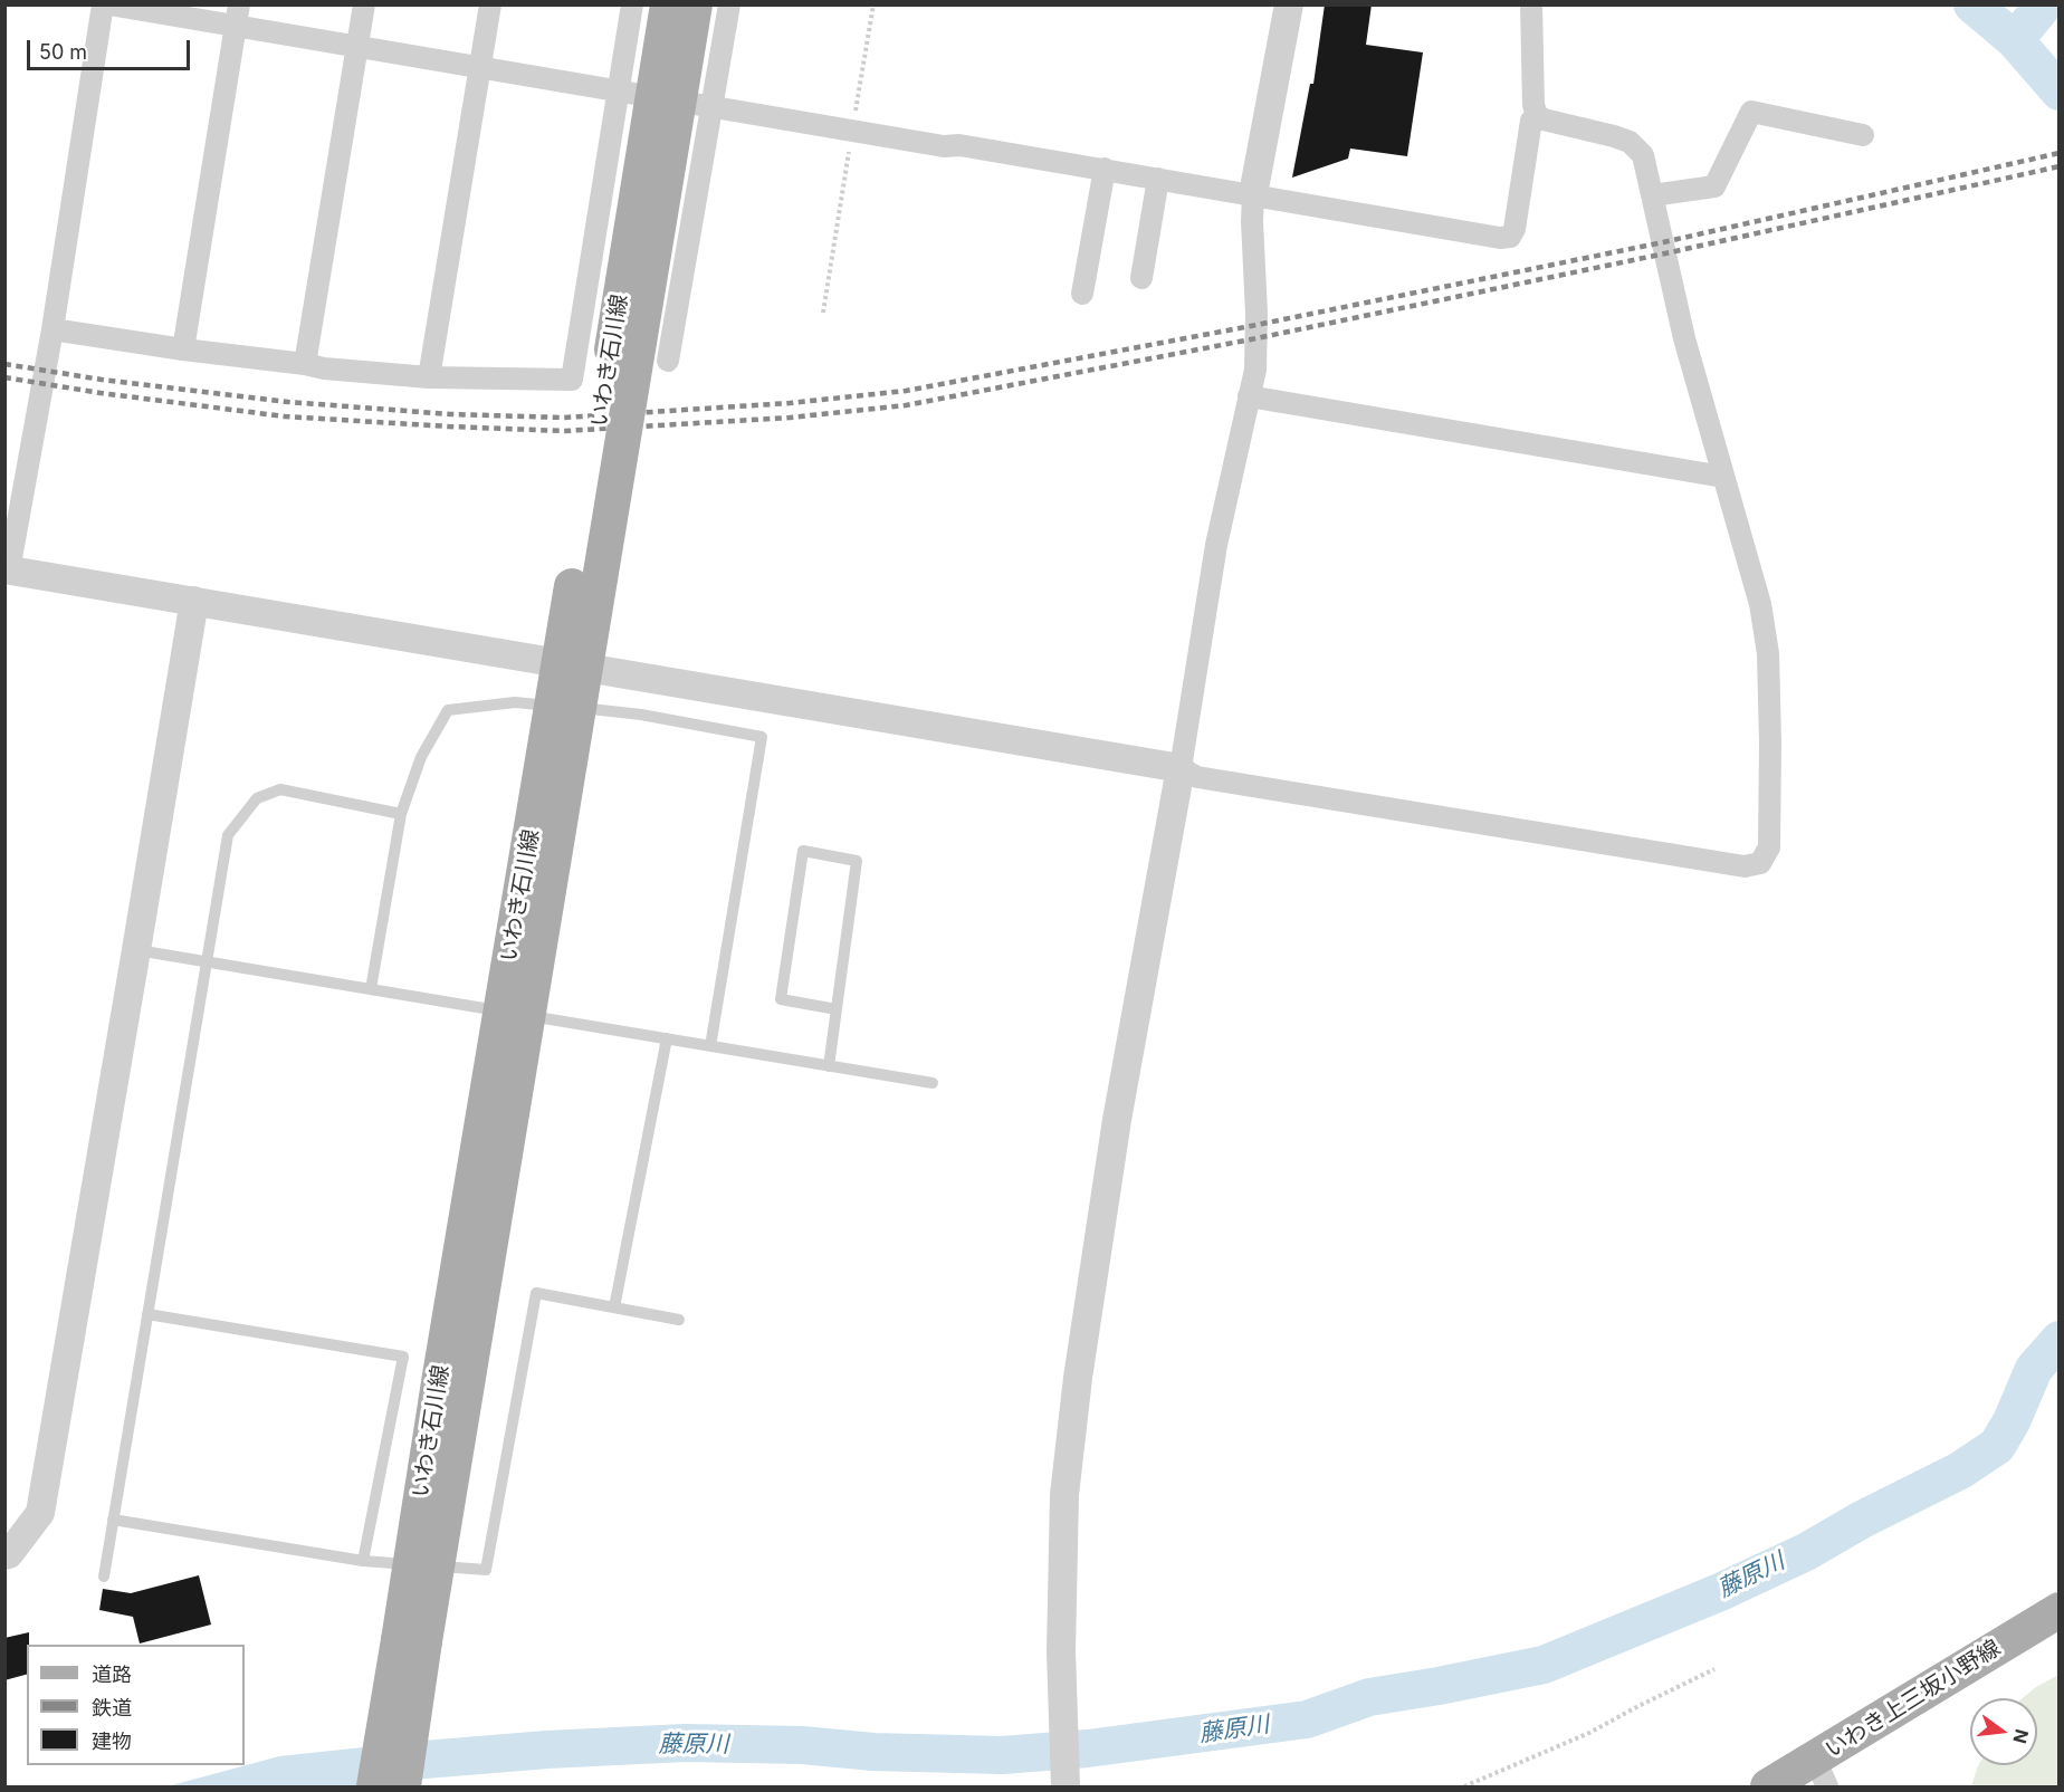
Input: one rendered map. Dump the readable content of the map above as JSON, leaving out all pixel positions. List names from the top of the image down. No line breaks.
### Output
{"streets":{"main road":["いわき石川線","いわき上三坂小野線"]},"water":["藤原川"],"legend":["道路","鉄道","建物"],"scale_bar":"50 m","north":"right"}
